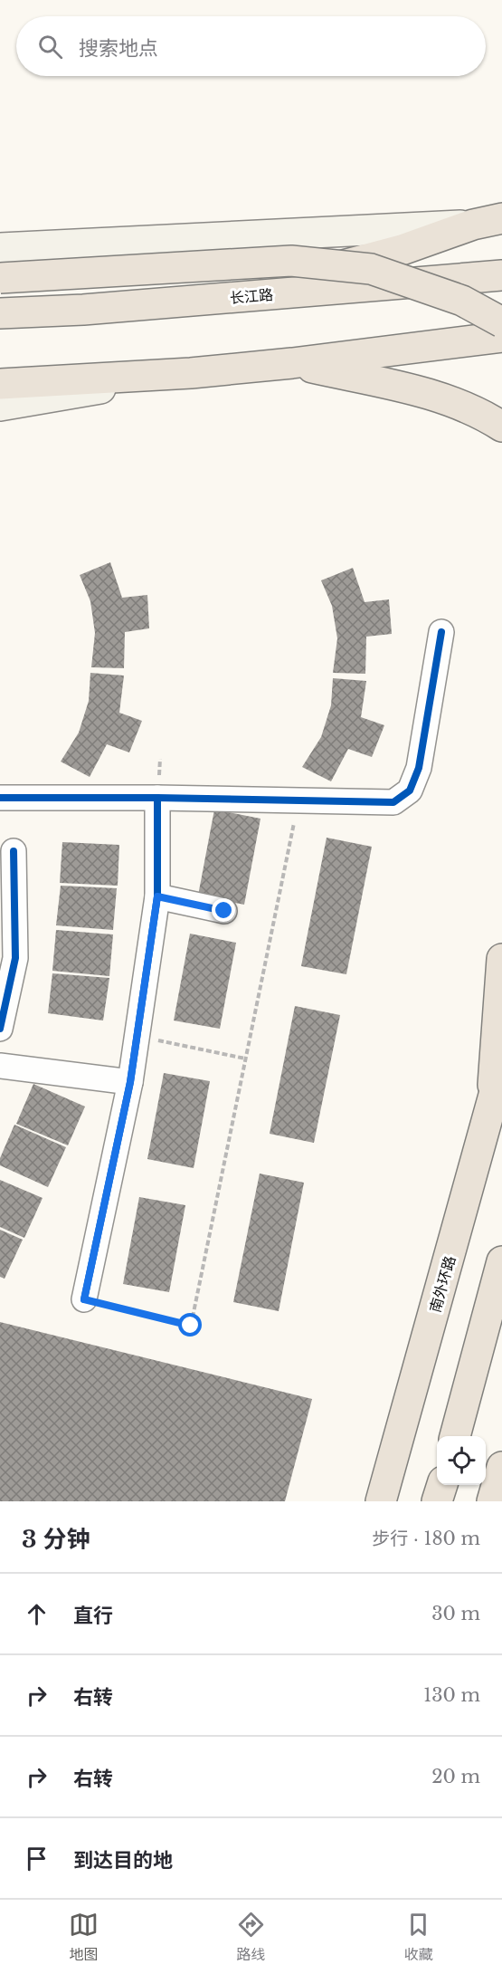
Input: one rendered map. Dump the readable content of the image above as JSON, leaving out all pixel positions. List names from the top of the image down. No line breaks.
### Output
{"streets":{"highway":["长江路","南外环路"]},"page":{"search":"搜索地点","heading":["3 分钟","步行 · 180 m"],"list":[["直行","30 m"],["右转","130 m"],["右转","20 m"],"到达目的地"],"nav":["地图","路线","收藏"]}}
